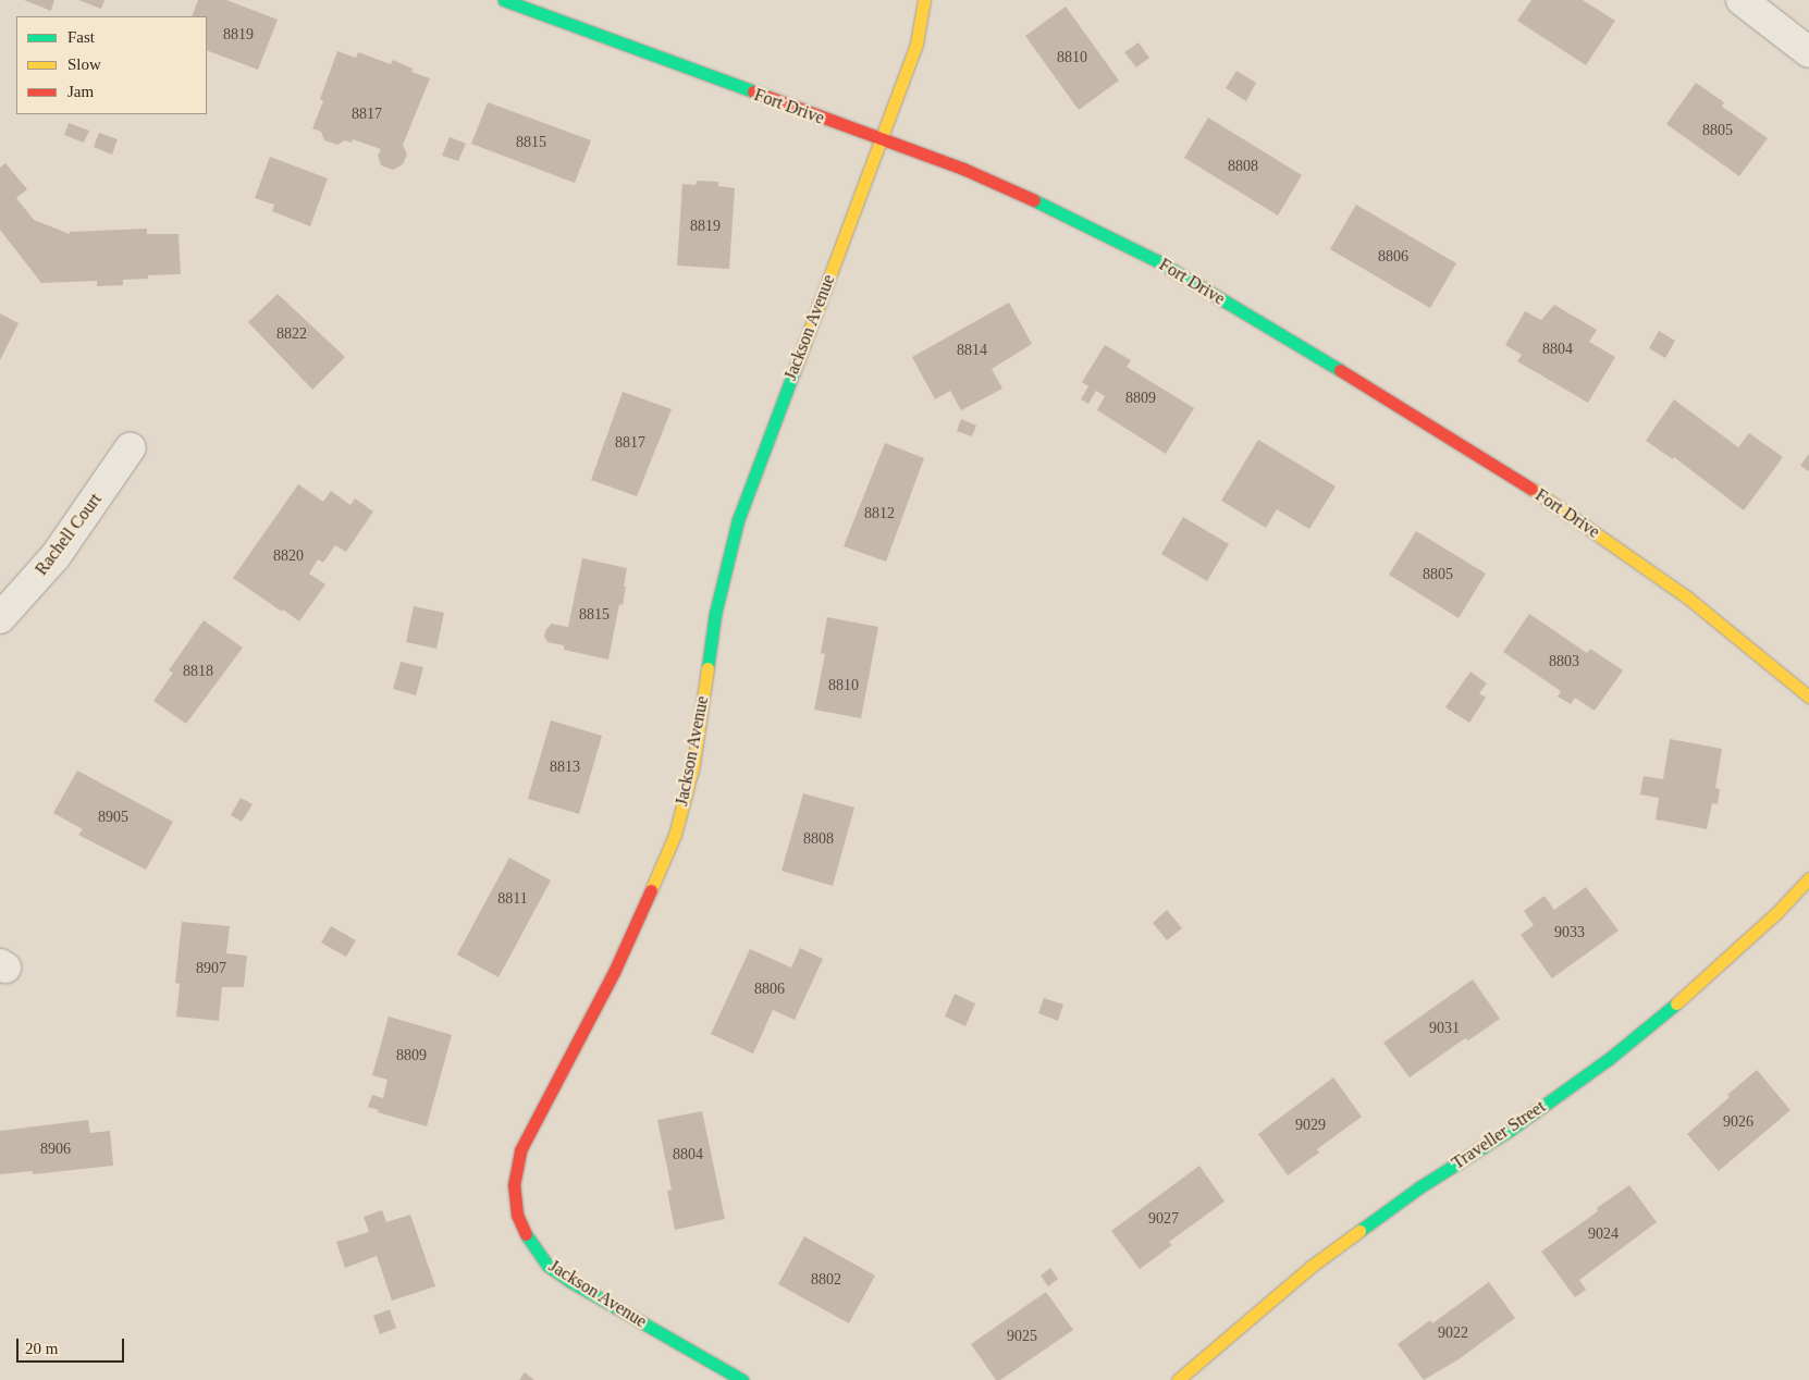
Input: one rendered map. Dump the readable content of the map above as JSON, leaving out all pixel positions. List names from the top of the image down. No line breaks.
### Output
{"streets":{"street":["Fort Drive","Jackson Avenue","Rachell Court","Traveller Street"]},"crossings":[["Fort Drive","Jackson Avenue"]],"house_numbers":["8819","8810","8817","8805","8815","8808","8819","8806","8822","8804","8814","8809","8817","8812","8820","8805","8815","8803","8818","8810","8813","8905","8808","8811","9033","8907","8806","9031","8809","9026","9029","8906","8804","9027","9024","8802","9022","9025"],"legend":["Fast","Slow","Jam"],"scale_bar":"20 m"}
